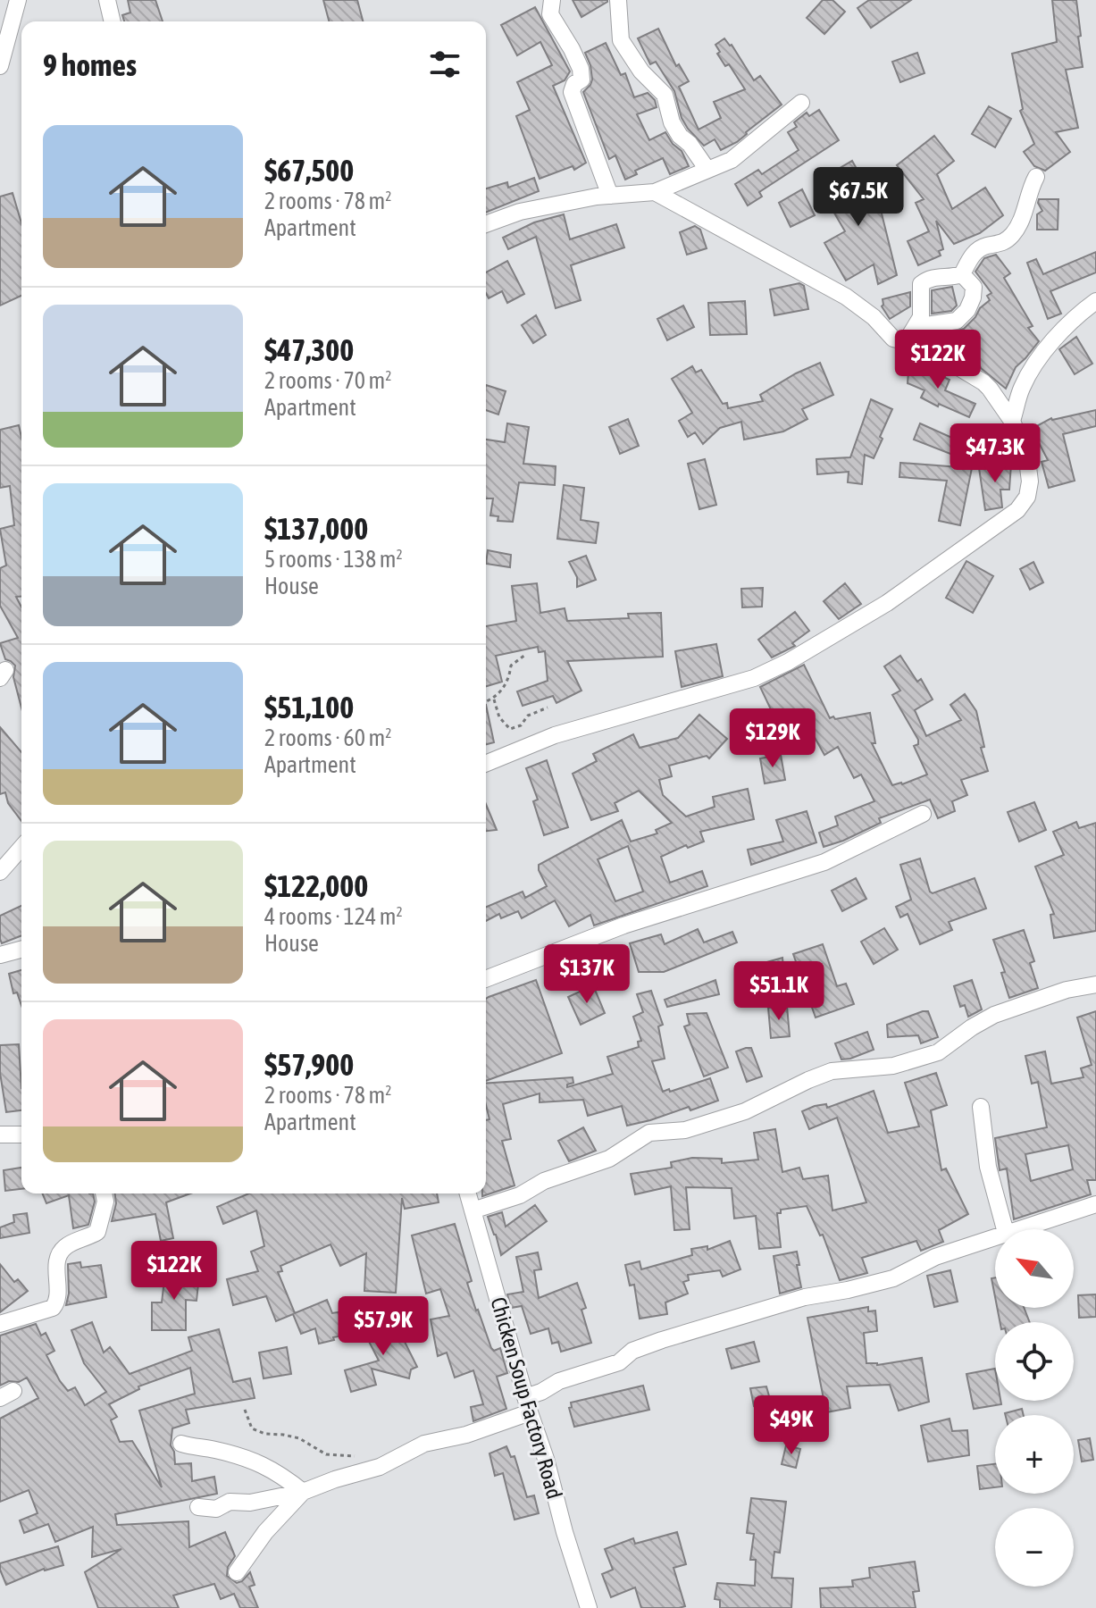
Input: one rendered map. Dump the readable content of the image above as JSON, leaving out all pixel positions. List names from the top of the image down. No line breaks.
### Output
{"streets":{"street":["Chicken Soup Factory Road"]},"north":"top left","page":{"heading":"9 homes","list":[{"name":"$67,500","note":"2 rooms · 78 m² · Apartment"},{"name":"$47,300","note":"2 rooms · 70 m² · Apartment"},{"name":"$137,000","note":"5 rooms · 138 m² · House"},{"name":"$51,100","note":"2 rooms · 60 m² · Apartment"},{"name":"$122,000","note":"4 rooms · 124 m² · House"},{"name":"$57,900","note":"2 rooms · 78 m² · Apartment"}],"price":["$67.5K","$122K","$47.3K","$129K","$137K","$51.1K","$122K","$57.9K","$49K"],"map_buttons":["+","−"]}}
